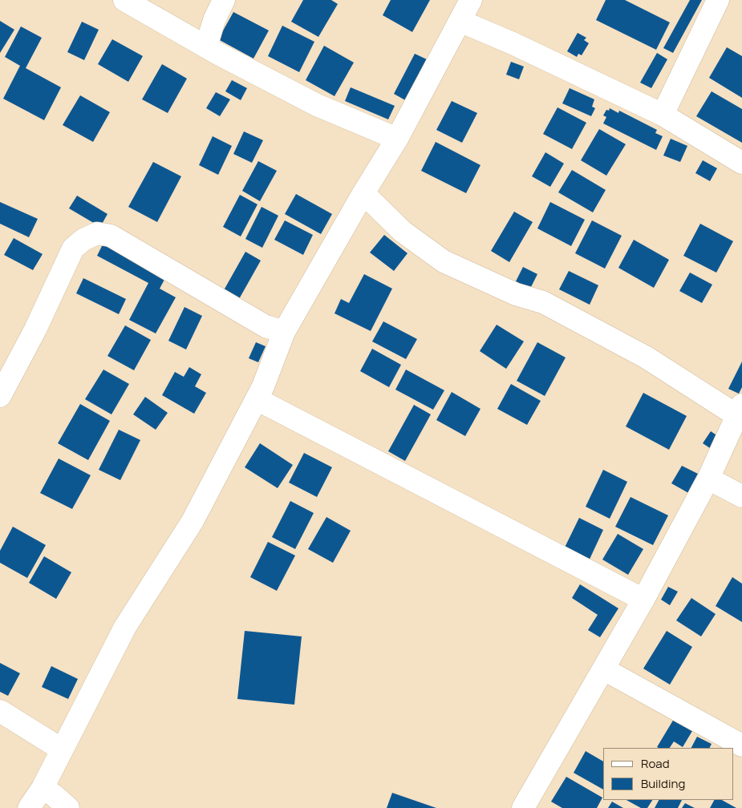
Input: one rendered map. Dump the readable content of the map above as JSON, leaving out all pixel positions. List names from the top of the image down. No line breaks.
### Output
{"legend":["Road","Building"]}
